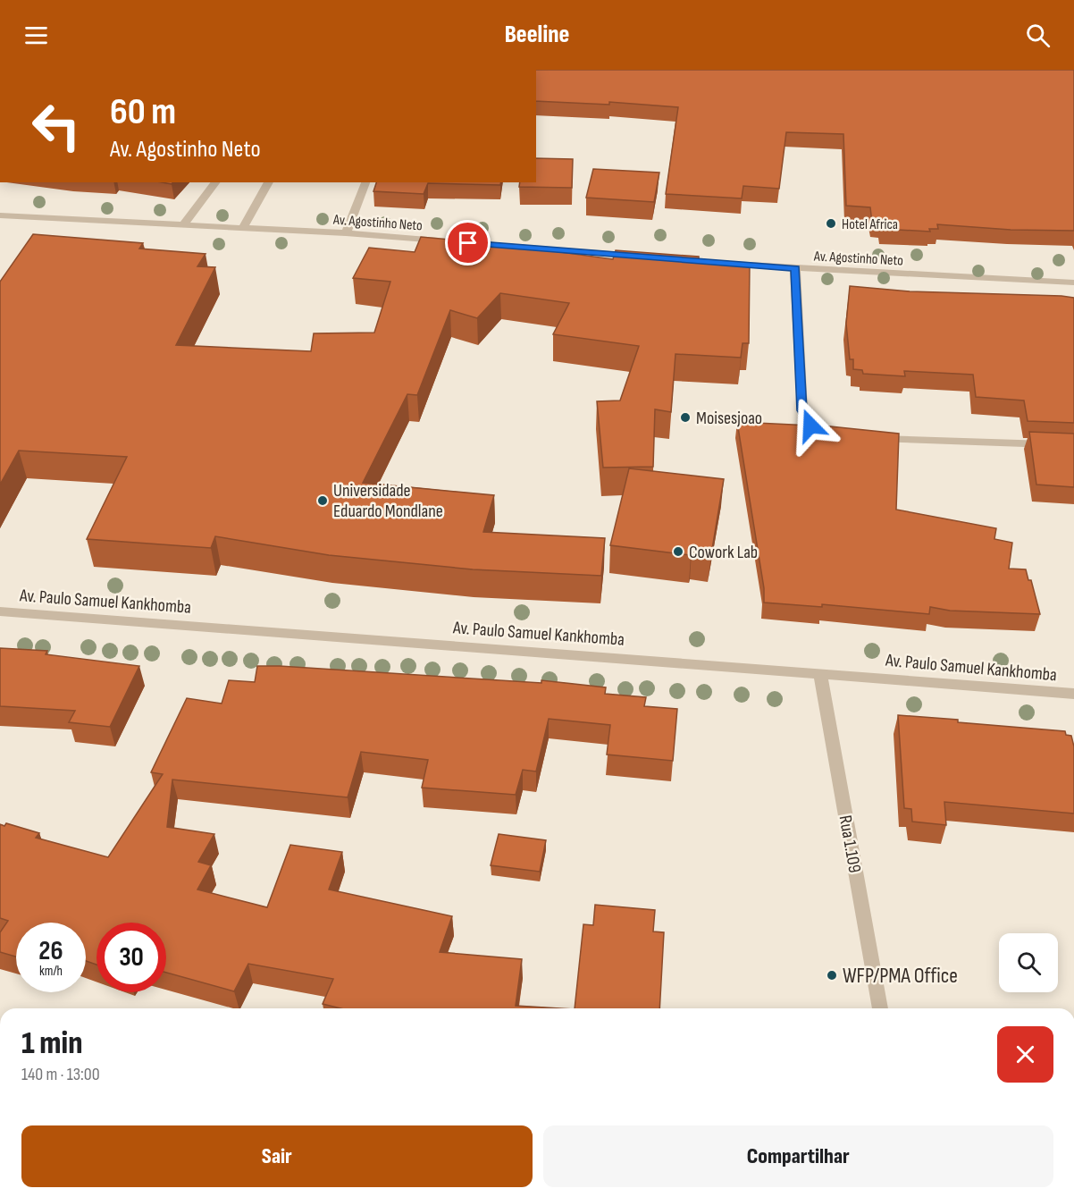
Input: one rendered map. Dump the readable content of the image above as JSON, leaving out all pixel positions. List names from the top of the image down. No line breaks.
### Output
{"streets":{"street":["Av. Agostinho Neto","Av. Paulo Samuel Kankhomba","Rua 1.109"]},"crossings":[["Av. Paulo Samuel Kankhomba","Rua 1.109"]],"places":["Hotel Africa","Moisesjoao","Universidade Eduardo Mondlane","Cowork Lab","WFP/PMA Office"],"page":{"header":"Beeline","turn":["60 m","Av. Agostinho Neto"],"speed":"26 km/h","limit":"30","heading":["1 min","140 m · 13:00"],"buttons":["Sair","Compartilhar"]}}
